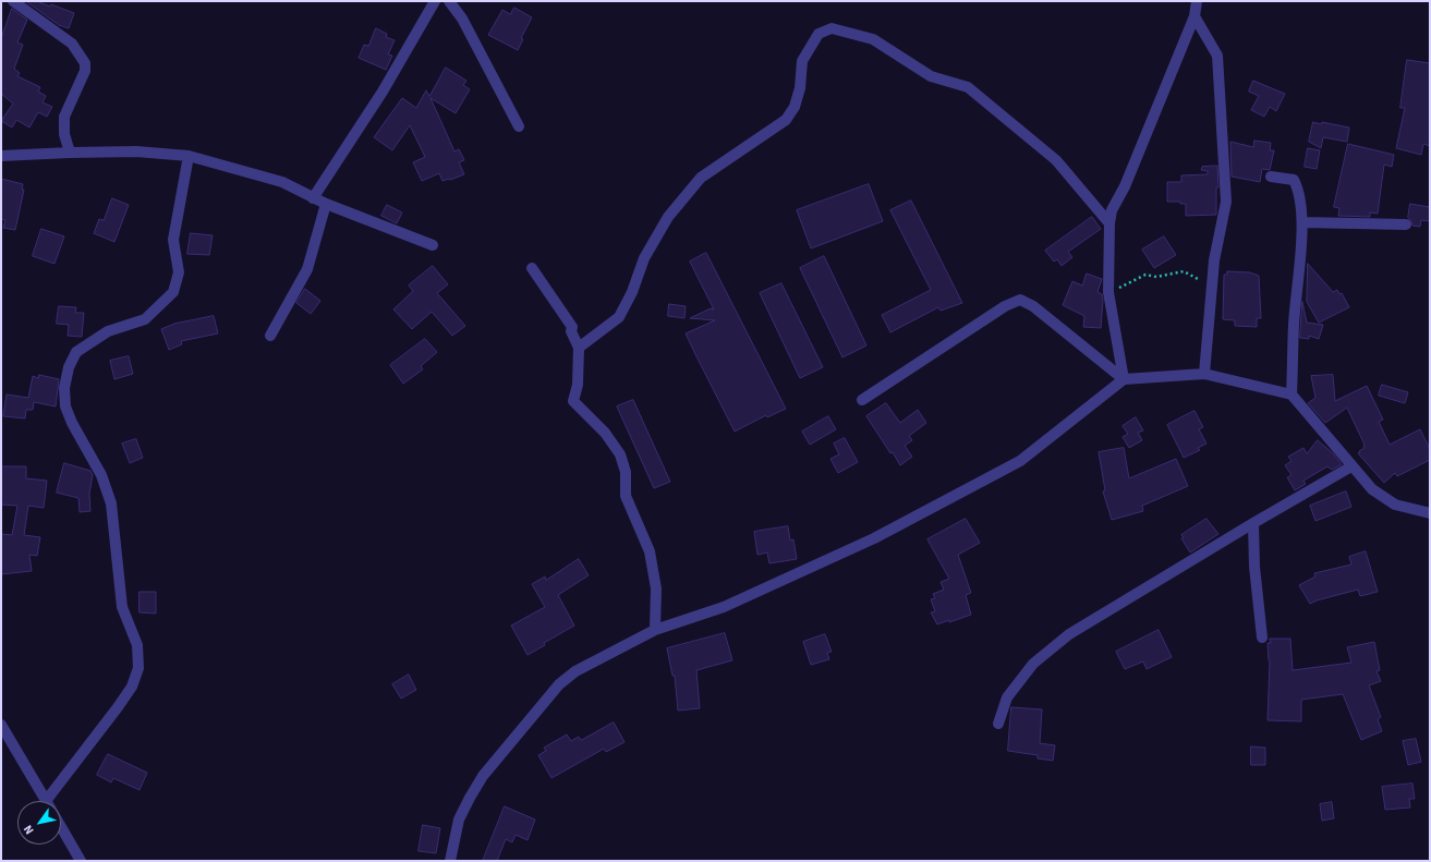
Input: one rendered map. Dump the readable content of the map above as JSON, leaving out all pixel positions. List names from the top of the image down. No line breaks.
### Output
{"north":"bottom left"}
